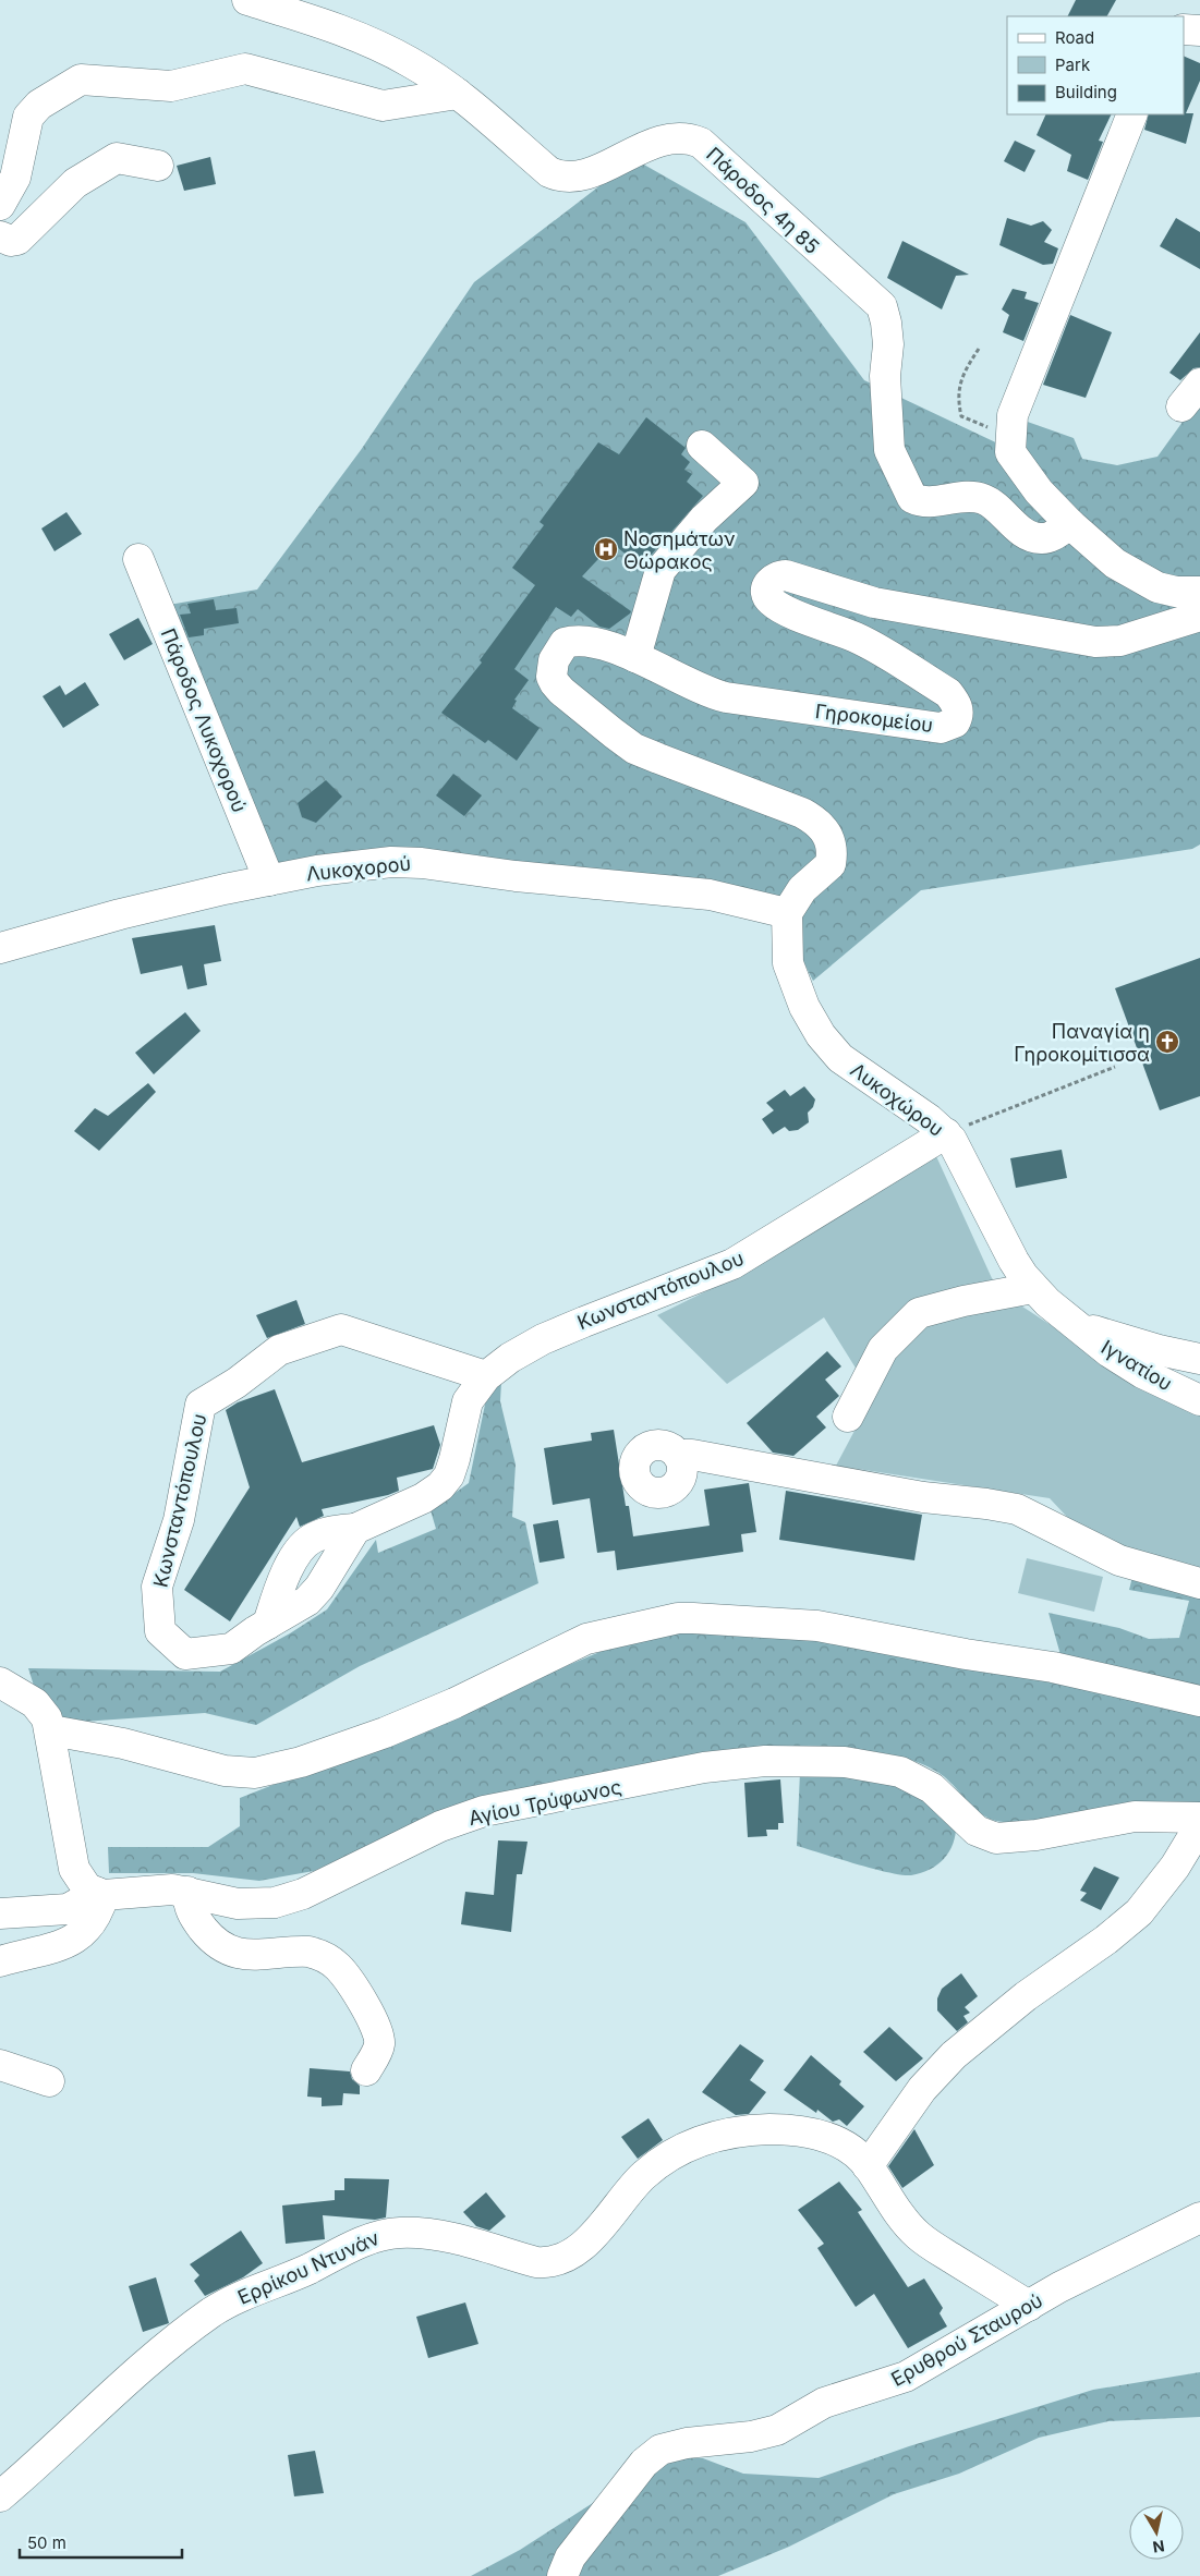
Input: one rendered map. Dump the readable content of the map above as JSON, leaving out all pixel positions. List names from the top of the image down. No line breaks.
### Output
{"streets":{"street":["Πάροδος 4η 85","Γηροκομείου","Πάροδος Λυκοχορού","Λυκοχορού","Λυκοχώρου","Κωνσταντόπουλου","Ιγνατίου","Αγίου Τρύφωνος","Ερρίκου Ντυνάν","Ερυθρού Σταυρού"]},"crossings":[["Γηροκομείου","Λυκοχορού"],["Γηροκομείου","Λυκοχώρου"],["Πάροδος Λυκοχορού","Λυκοχορού"],["Λυκοχορού","Λυκοχώρου"],["Λυκοχώρου","Κωνσταντόπουλου"],["Λυκοχώρου","Ιγνατίου"],["Ερρίκου Ντυνάν","Ερυθρού Σταυρού"]],"places":{"hospital":["Νοσημάτων Θώρακος"],"church":["Παναγία η Γηροκομίτισσα"]},"legend":["Road","Park","Building"],"scale_bar":"50 m","north":"bottom"}
